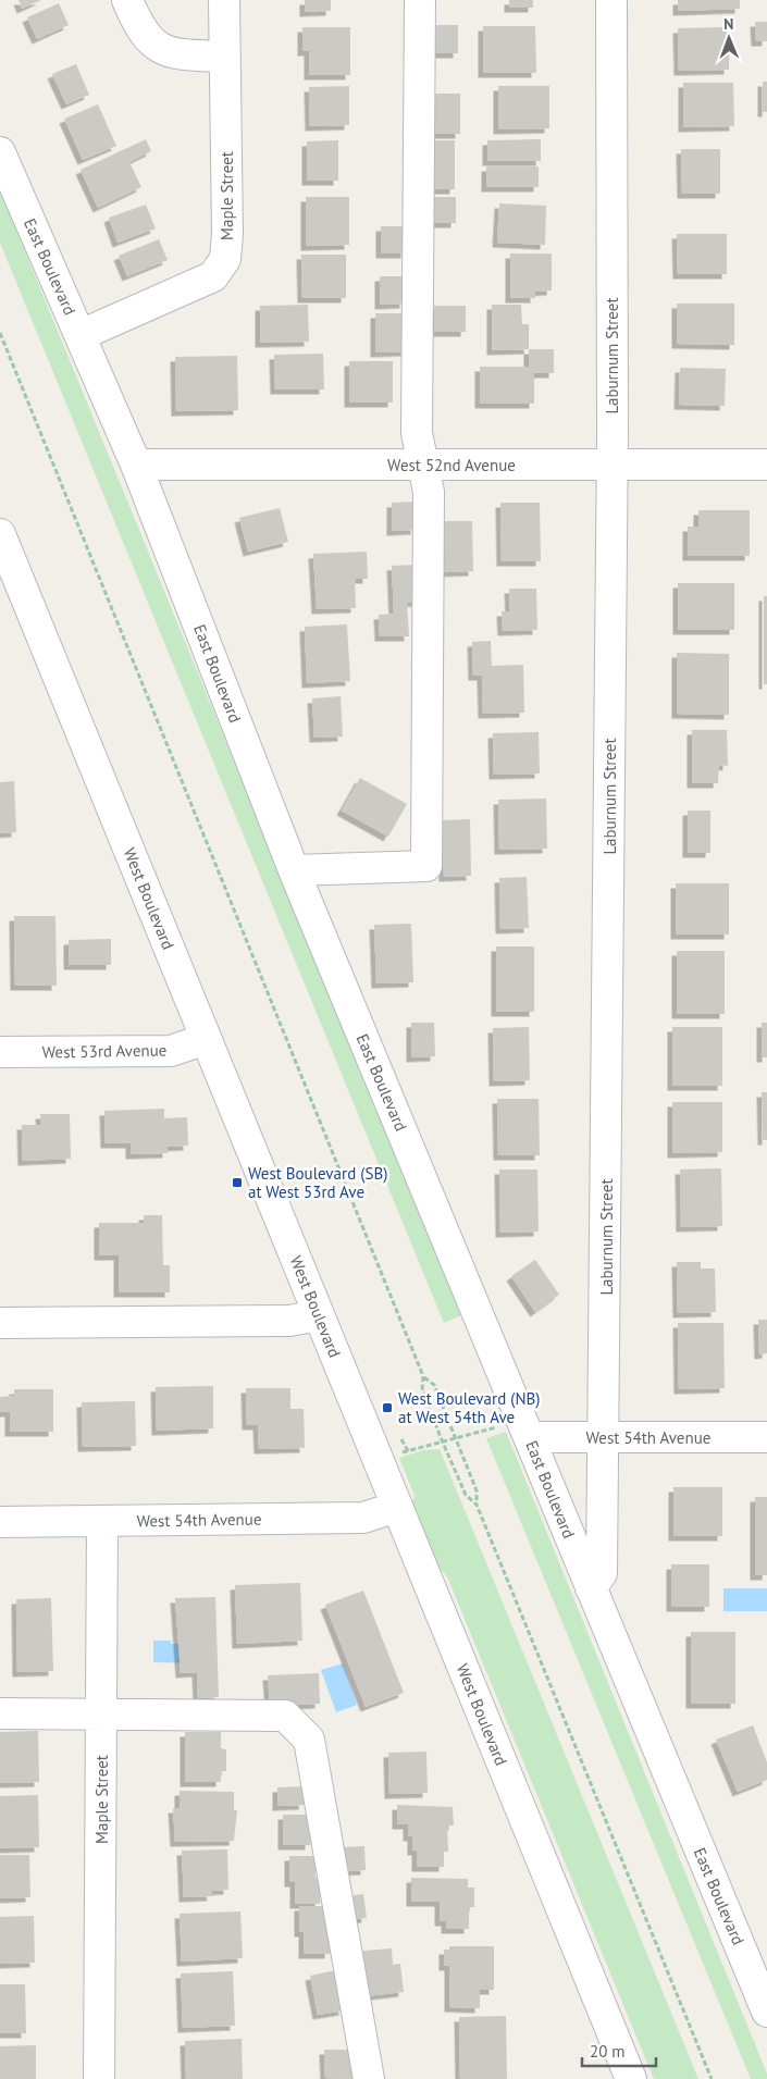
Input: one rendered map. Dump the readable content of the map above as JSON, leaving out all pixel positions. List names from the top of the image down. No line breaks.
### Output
{"streets":{"street":["Maple Street","East Boulevard","Laburnum Street","West 52nd Avenue","West Boulevard","West 53rd Avenue","West 54th Avenue"]},"crossings":[["Maple Street","East Boulevard"],["Maple Street","West 54th Avenue"],["East Boulevard","Laburnum Street"],["East Boulevard","West 52nd Avenue"],["East Boulevard","West 54th Avenue"],["Laburnum Street","West 52nd Avenue"],["Laburnum Street","West 54th Avenue"],["West Boulevard","West 53rd Avenue"],["West Boulevard","West 54th Avenue"]],"places":{"transit":["West Boulevard (SB) at West 53rd Ave","West Boulevard (NB) at West 54th Ave"]},"scale_bar":"20 m","north":"top"}
